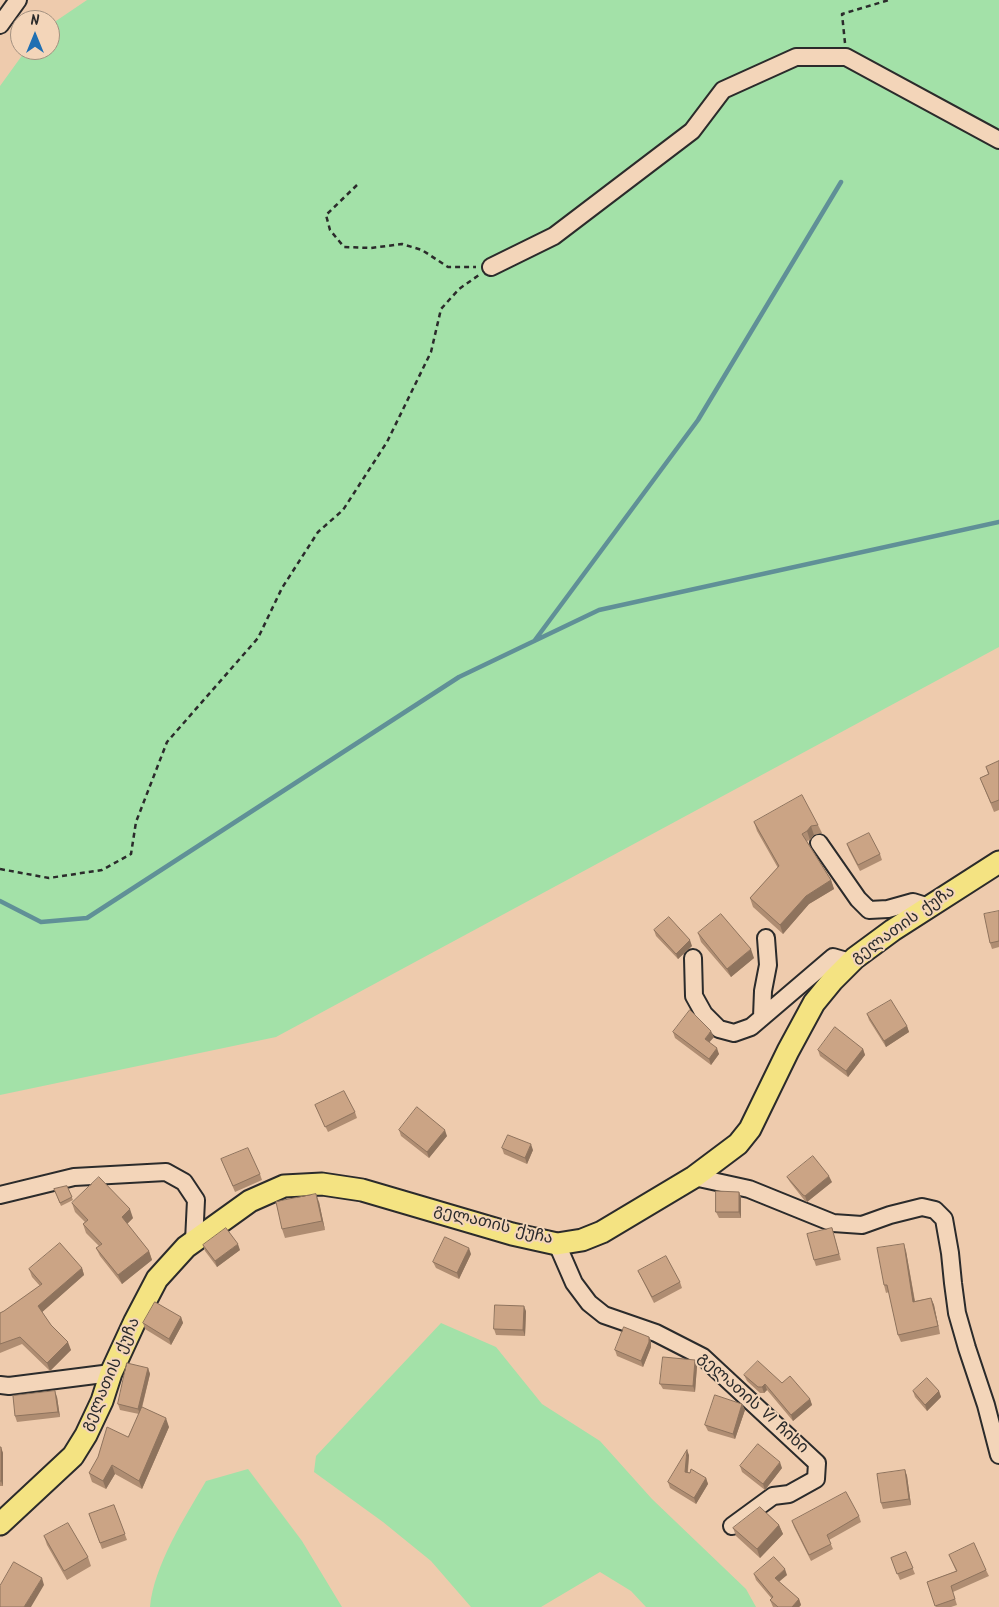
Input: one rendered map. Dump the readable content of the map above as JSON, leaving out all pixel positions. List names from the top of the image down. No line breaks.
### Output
{"streets":{"main road":["გელათის ქუჩა"],"street":["გელათის VI ჩიხი"]},"crossings":[["გელათის ქუჩა","გელათის VI ჩიხი"]],"north":"top"}
